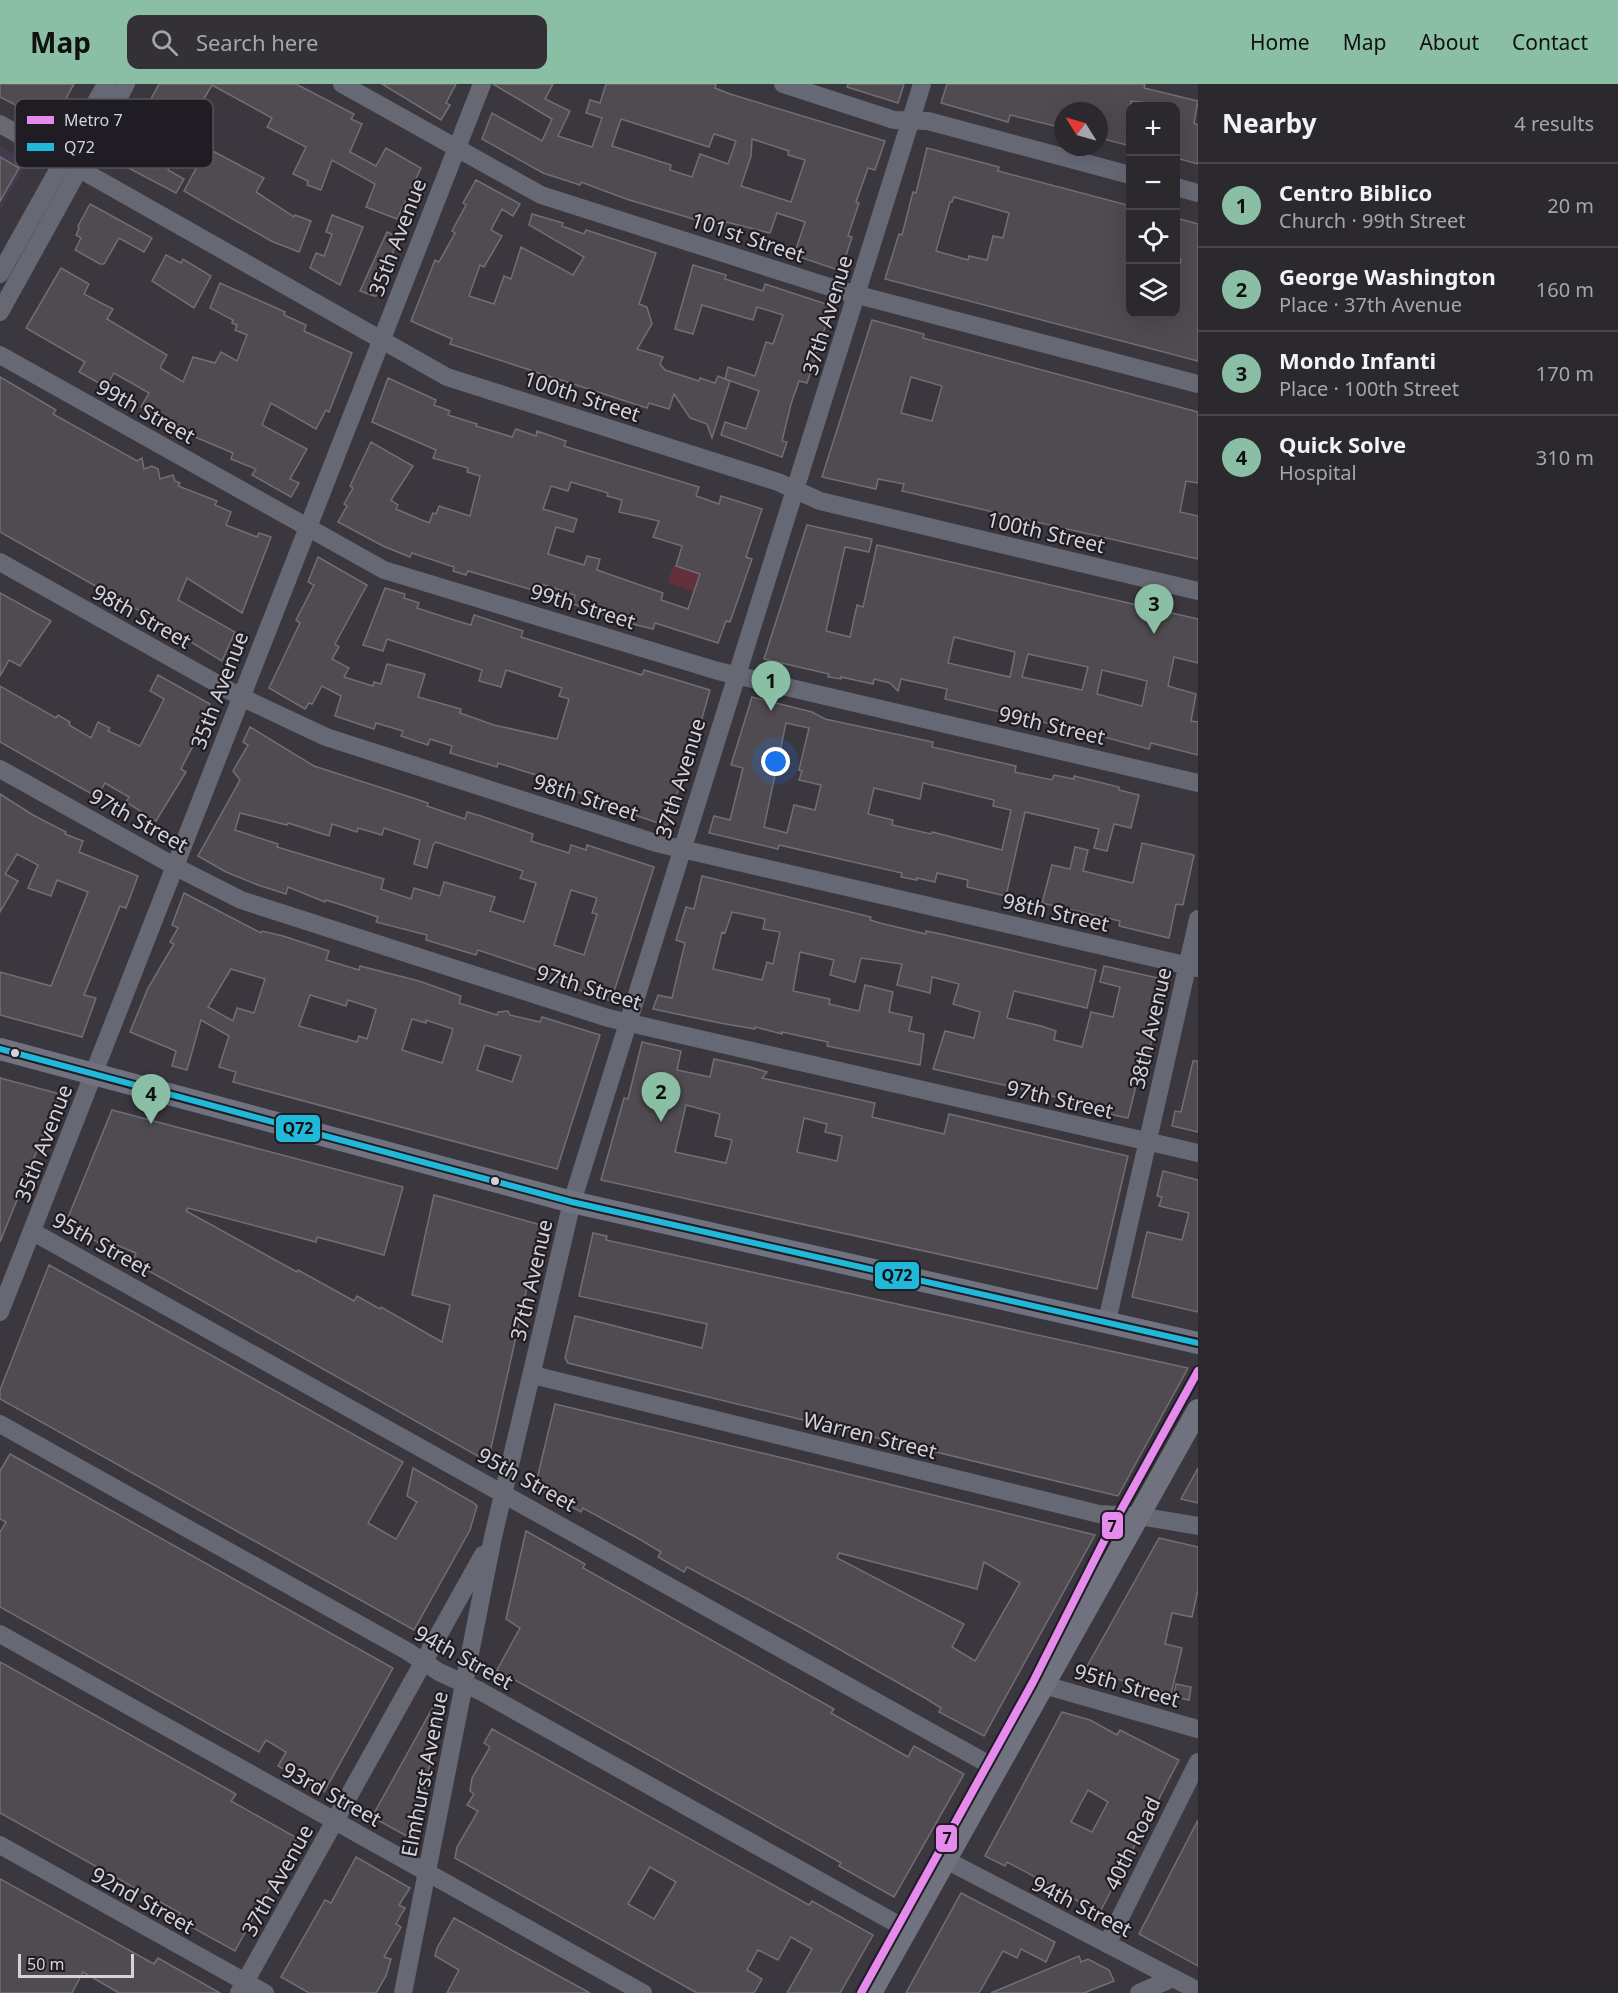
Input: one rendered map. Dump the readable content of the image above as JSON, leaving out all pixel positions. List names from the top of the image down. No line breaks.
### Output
{"streets":{"street":["35th Avenue","101st Street","37th Avenue","100th Street","99th Street","98th Street","97th Street","38th Avenue","95th Street","Warren Street","94th Street","Elmhurst Avenue","93rd Street","40th Road","92nd Street"]},"crossings":[["35th Avenue","101st Street"],["35th Avenue","100th Street"],["35th Avenue","99th Street"],["35th Avenue","98th Street"],["35th Avenue","97th Street"],["35th Avenue","95th Street"],["101st Street","37th Avenue"],["37th Avenue","100th Street"],["37th Avenue","99th Street"],["37th Avenue","98th Street"],["37th Avenue","97th Street"],["37th Avenue","95th Street"],["37th Avenue","Warren Street"],["37th Avenue","94th Street"],["37th Avenue","Elmhurst Avenue"],["37th Avenue","93rd Street"],["37th Avenue","92nd Street"],["98th Street","38th Avenue"],["97th Street","38th Avenue"],["95th Street","Elmhurst Avenue"],["94th Street","Elmhurst Avenue"],["94th Street","40th Road"],["Elmhurst Avenue","93rd Street"]],"lines":["transit line Q72","metro line 7"],"legend":["Metro 7","Q72"],"scale_bar":"50 m","north":"top left","page":{"header":"Map","search":"Search here","nav":["Home","Map","About","Contact"],"heading":["Nearby","4 results"],"map_buttons":["+","−"],"list":[{"mark":"1","name":"Centro Biblico","note":"Church · 99th Street","value":"20 m"},{"mark":"2","name":"George Washington","note":"Place · 37th Avenue","value":"160 m"},{"mark":"3","name":"Mondo Infanti","note":"Place · 100th Street","value":"170 m"},{"mark":"4","name":"Quick Solve","note":"Hospital","value":"310 m"}],"pins":["3","1","2","4"],"scale":"50 m"}}
